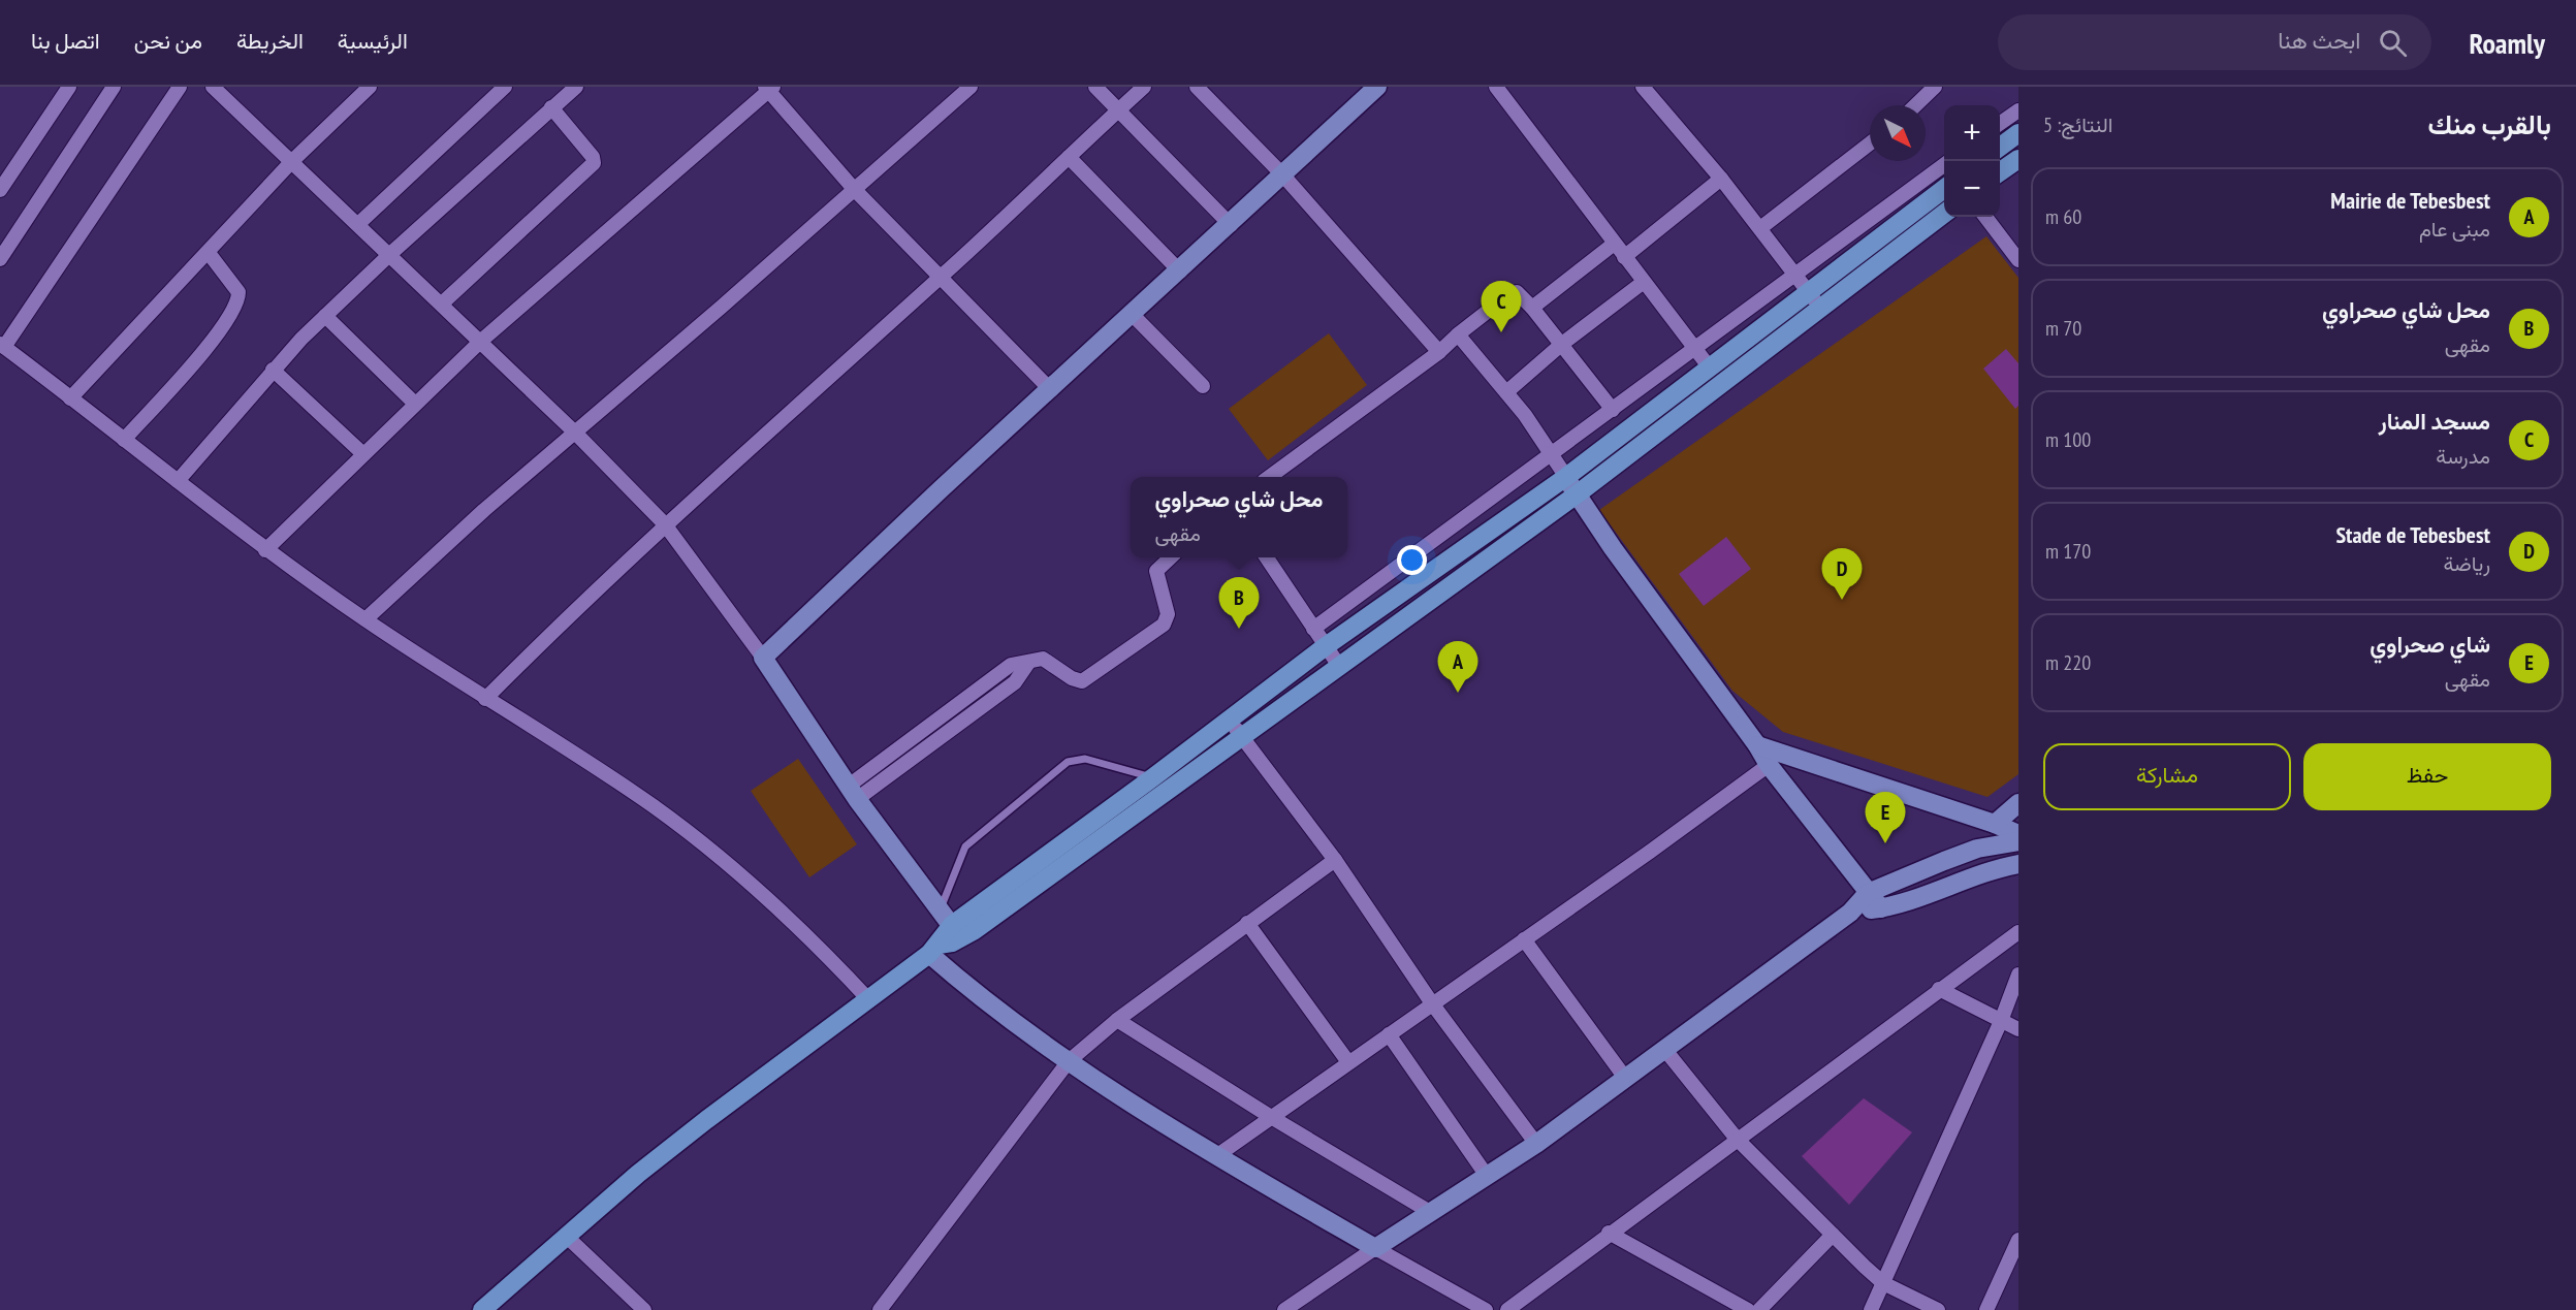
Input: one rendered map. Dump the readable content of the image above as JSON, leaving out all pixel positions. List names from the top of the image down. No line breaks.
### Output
{"north":"bottom right","page":{"header":"Roamly","search":"ابحث هنا","nav":["الرئيسية","الخريطة","من نحن","اتصل بنا"],"heading":["بالقرب منك","النتائج: 5"],"map_buttons":["+","−"],"list":[{"mark":"A","name":"Mairie de Tebesbest","note":"مبنى عام","value":"60 m"},{"mark":"B","name":"محل شاي صحراوي","note":"مقهى","value":"70 m"},{"mark":"C","name":"مسجد المنار","note":"مدرسة","value":"100 m"},{"mark":"D","name":"Stade de Tebesbest","note":"رياضة","value":"170 m"},{"mark":"E","name":"شاي صحراوي","note":"مقهى","value":"220 m"}],"pins":["C","D","B","A","E"],"popup":["محل شاي صحراوي","مقهى"],"buttons":["حفظ","مشاركة"]}}
